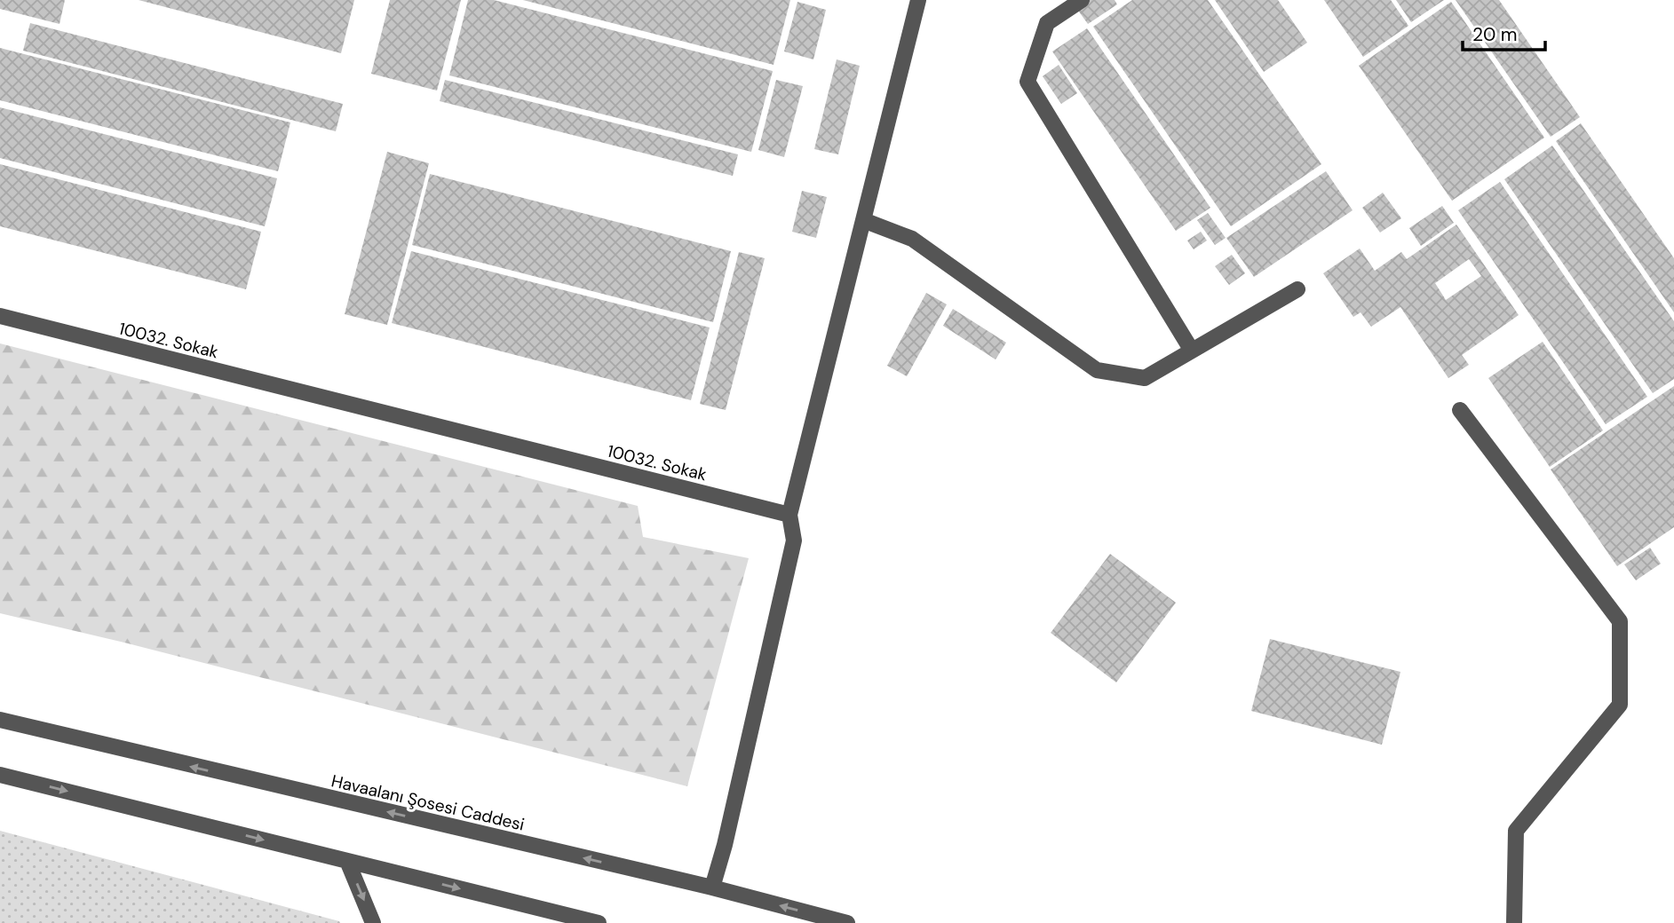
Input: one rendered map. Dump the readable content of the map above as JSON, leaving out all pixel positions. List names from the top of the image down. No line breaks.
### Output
{"streets":{"street":["10032. Sokak","Havaalanı Şosesi Caddesi"]},"scale_bar":"20 m"}
